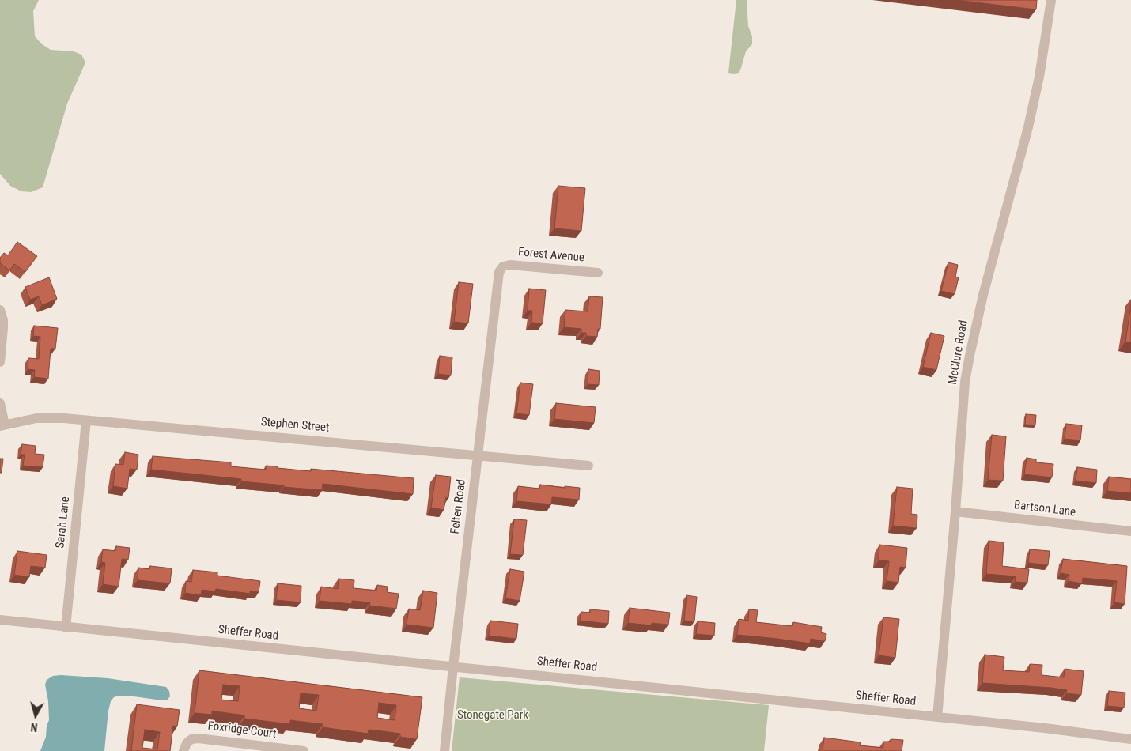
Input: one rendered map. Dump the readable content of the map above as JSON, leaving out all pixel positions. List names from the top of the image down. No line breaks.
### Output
{"streets":{"street":["Forest Avenue","McClure Road","Stephen Street","Felten Road","Bartson Lane","Sarah Lane","Sheffer Road","Foxridge Court"]},"crossings":[["Forest Avenue","Felten Road"],["McClure Road","Bartson Lane"],["McClure Road","Sheffer Road"],["Stephen Street","Felten Road"],["Stephen Street","Sarah Lane"],["Felten Road","Sheffer Road"],["Sarah Lane","Sheffer Road"]],"parks":["Stonegate Park"],"north":"bottom"}
